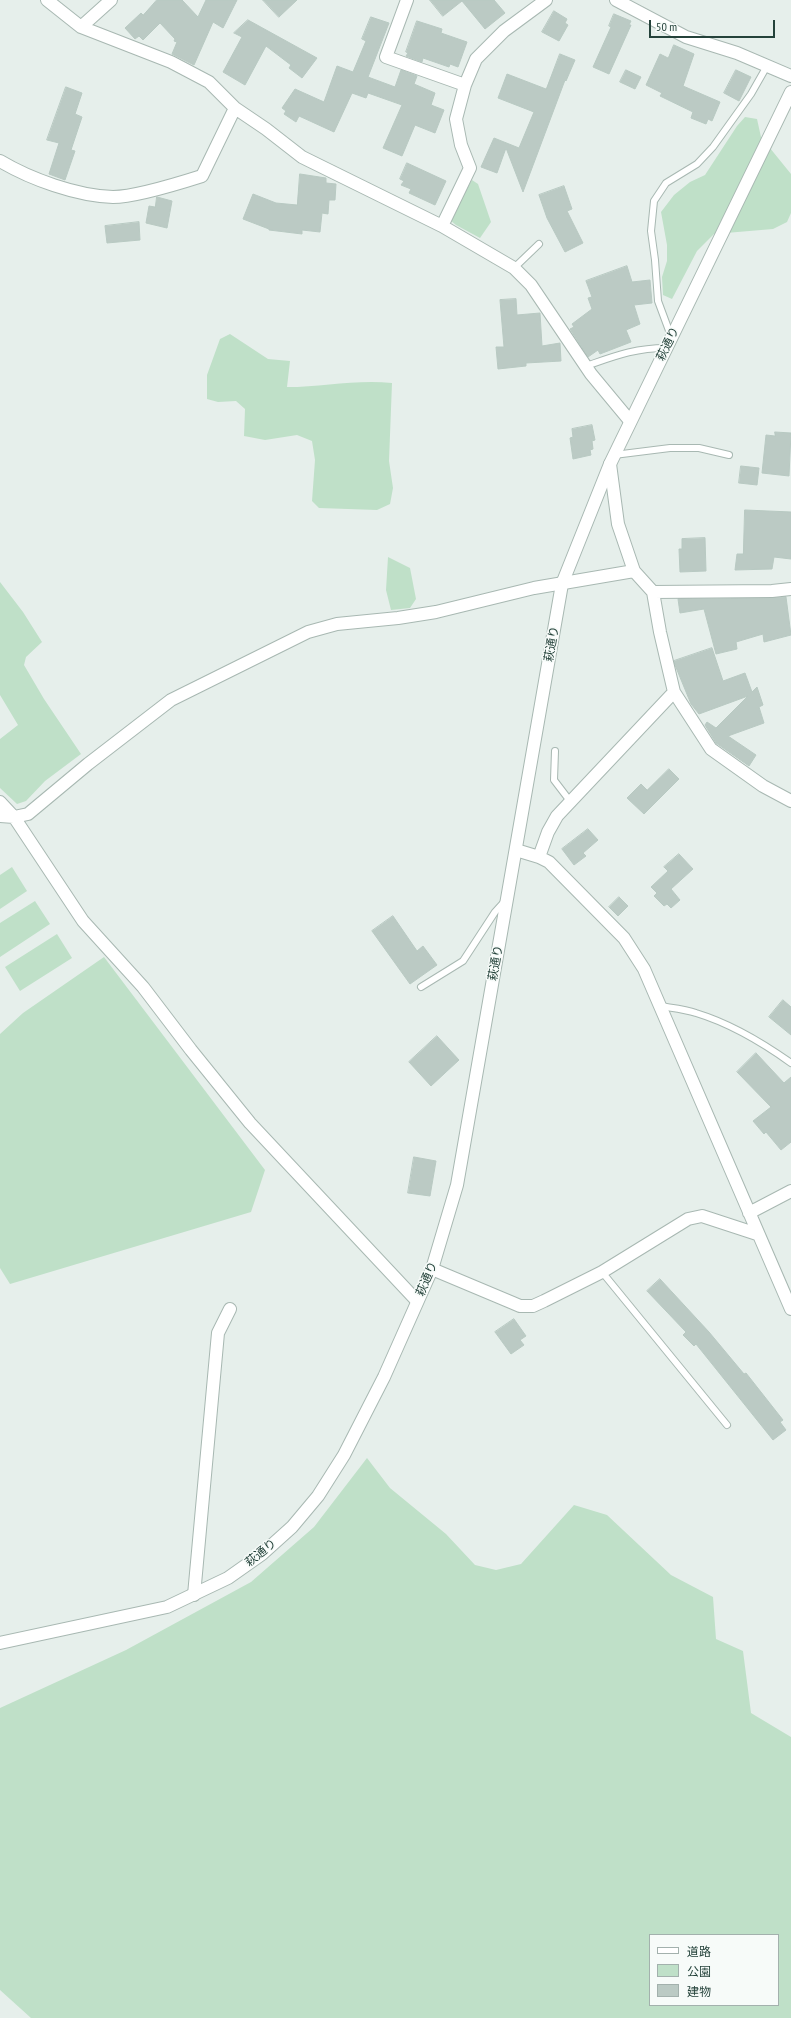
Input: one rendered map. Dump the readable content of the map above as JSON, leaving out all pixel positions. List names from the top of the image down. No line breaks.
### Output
{"streets":{"street":["萩通り"]},"legend":["道路","公園","建物"],"scale_bar":"50 m"}
